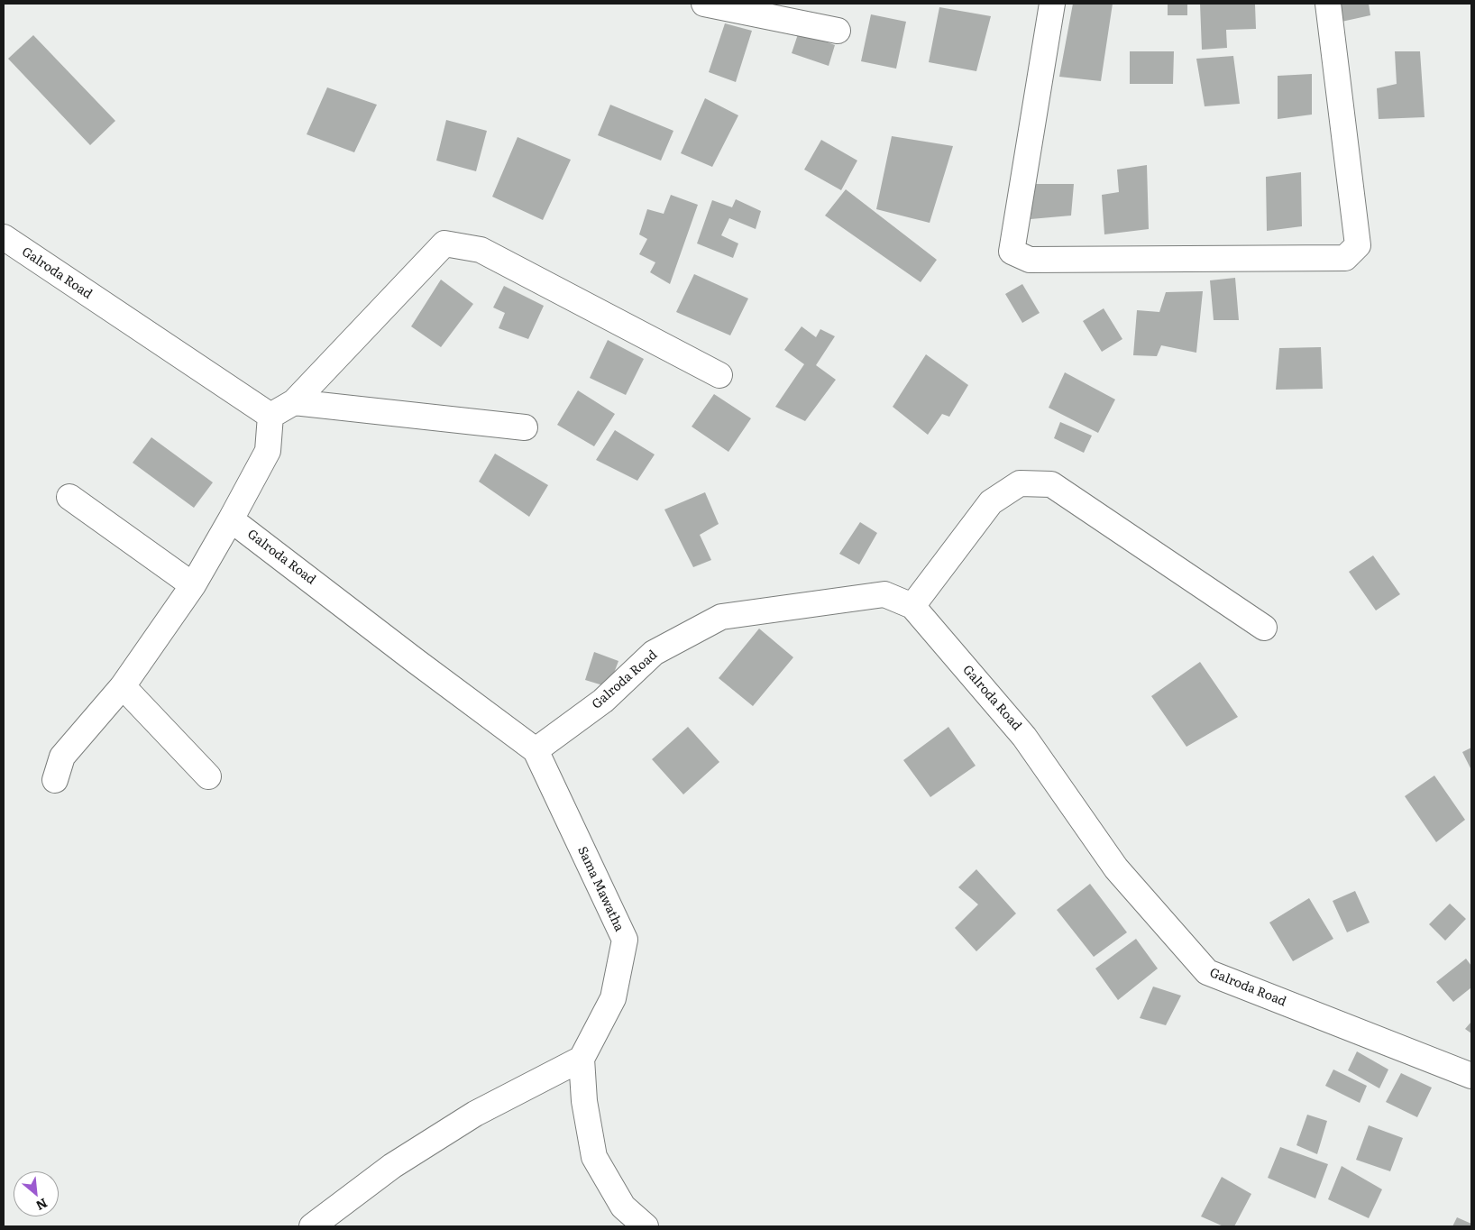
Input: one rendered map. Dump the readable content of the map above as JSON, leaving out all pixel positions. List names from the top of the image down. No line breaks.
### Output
{"streets":{"street":["Galroda Road","Sama Mawatha"]},"crossings":[["Galroda Road","Sama Mawatha"]],"north":"bottom right"}
